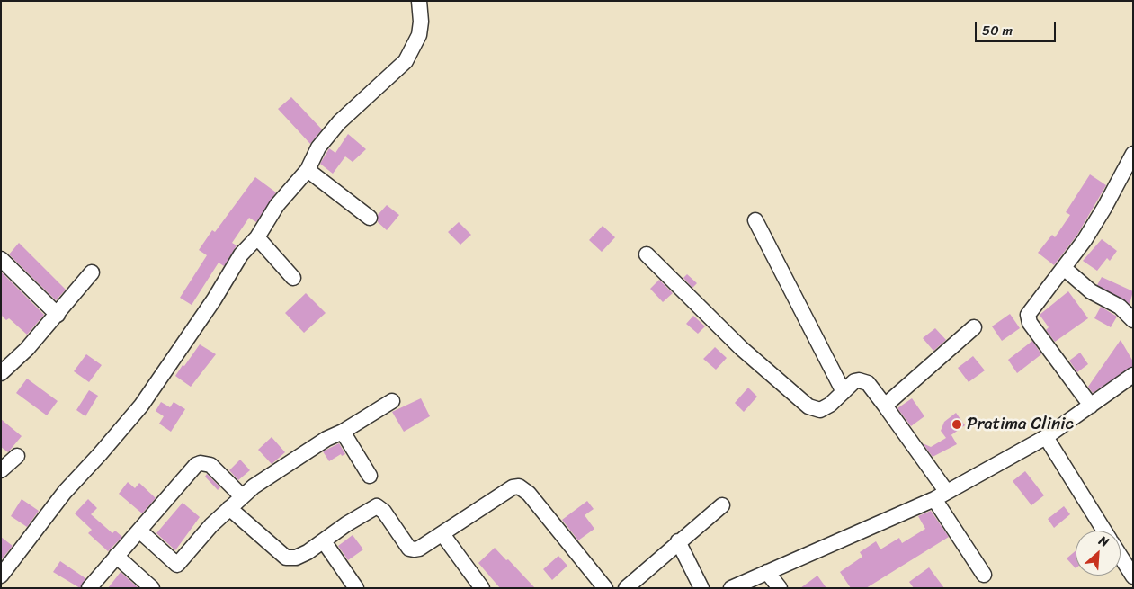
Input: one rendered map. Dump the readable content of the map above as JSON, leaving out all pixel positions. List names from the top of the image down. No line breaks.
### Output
{"places":["Pratima Clinic"],"scale_bar":"50 m","north":"top right"}
